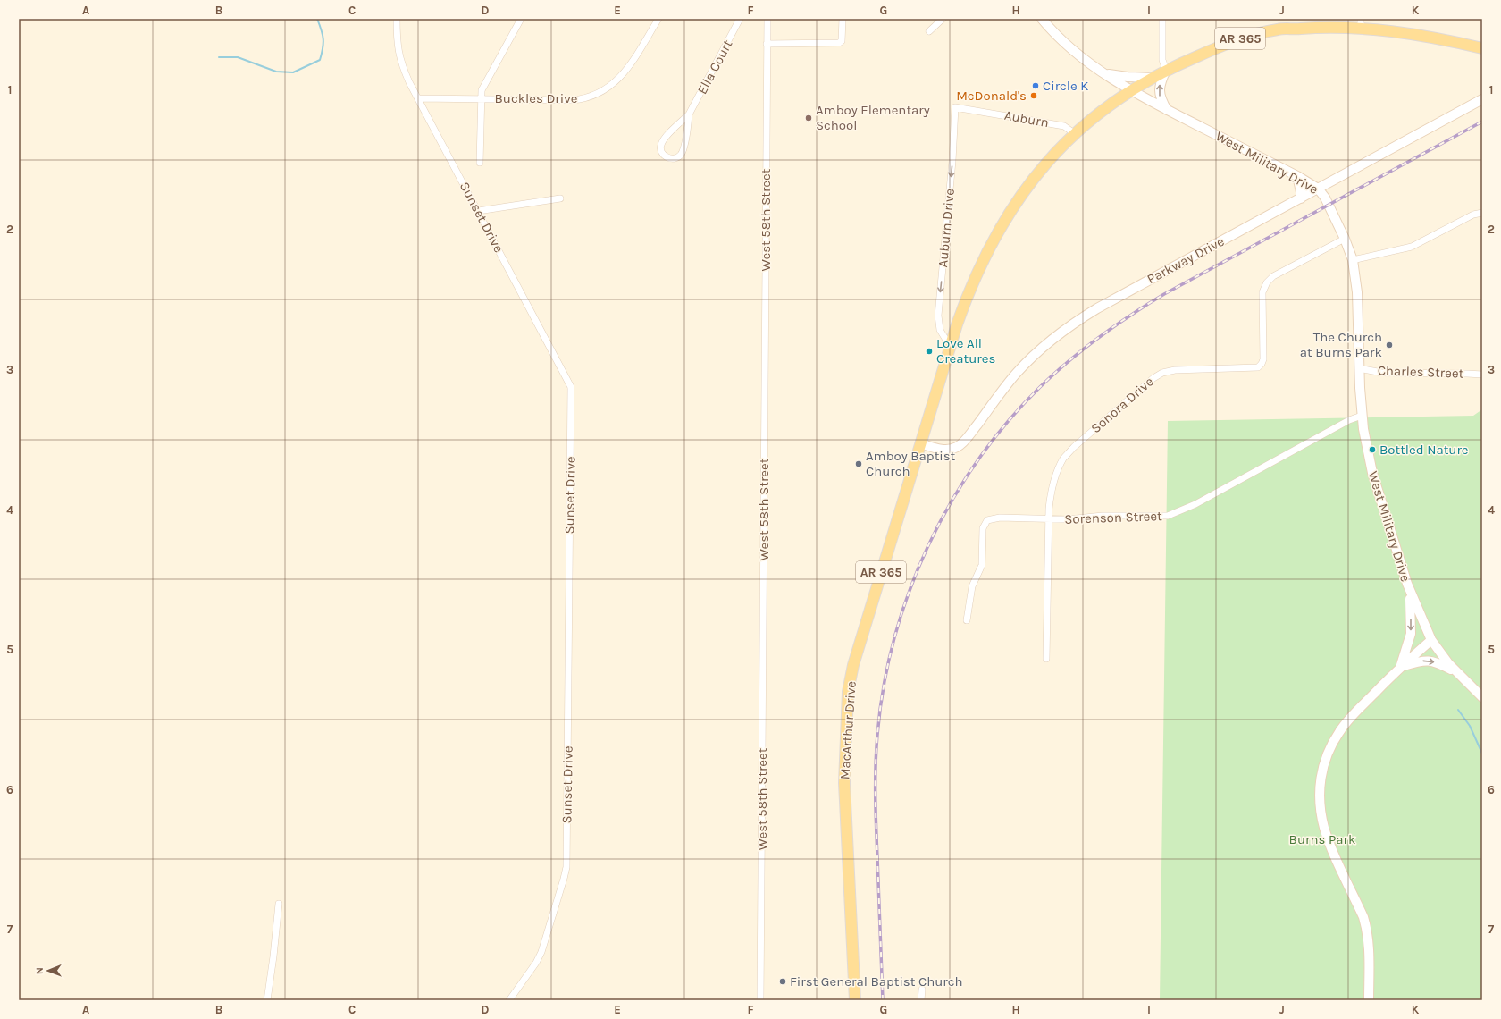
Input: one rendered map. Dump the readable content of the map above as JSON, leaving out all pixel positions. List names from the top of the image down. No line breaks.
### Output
{"streets":{"main road":["AR 365","MacArthur Drive"],"street":["Ella Court","Buckles Drive","Auburn","West Military Drive","Sunset Drive","West 58th Street","Auburn Drive","Parkway Drive","Charles Street","Sonora Drive","Sorenson Street"]},"crossings":[["Buckles Drive","Sunset Drive"],["Auburn","Auburn Drive"],["Auburn","MacArthur Drive"],["West Military Drive","Parkway Drive"],["West Military Drive","Charles Street"],["West Military Drive","Sonora Drive"],["West Military Drive","Sorenson Street"],["West Military Drive","MacArthur Drive"],["Auburn Drive","MacArthur Drive"],["Parkway Drive","MacArthur Drive"],["Sonora Drive","Sorenson Street"]],"one_way":["Auburn Drive"],"parks":["Burns Park"],"places":["Circle K","McDonald's","Amboy Elementary School","The Church at Burns Park","Love All Creatures","Bottled Nature","Amboy Baptist Church","First General Baptist Church"],"north":"left","grid":{"columns":["A","B","C","D","E","F","G","H","I","J","K"],"rows":["1","2","3","4","5","6","7"]}}
